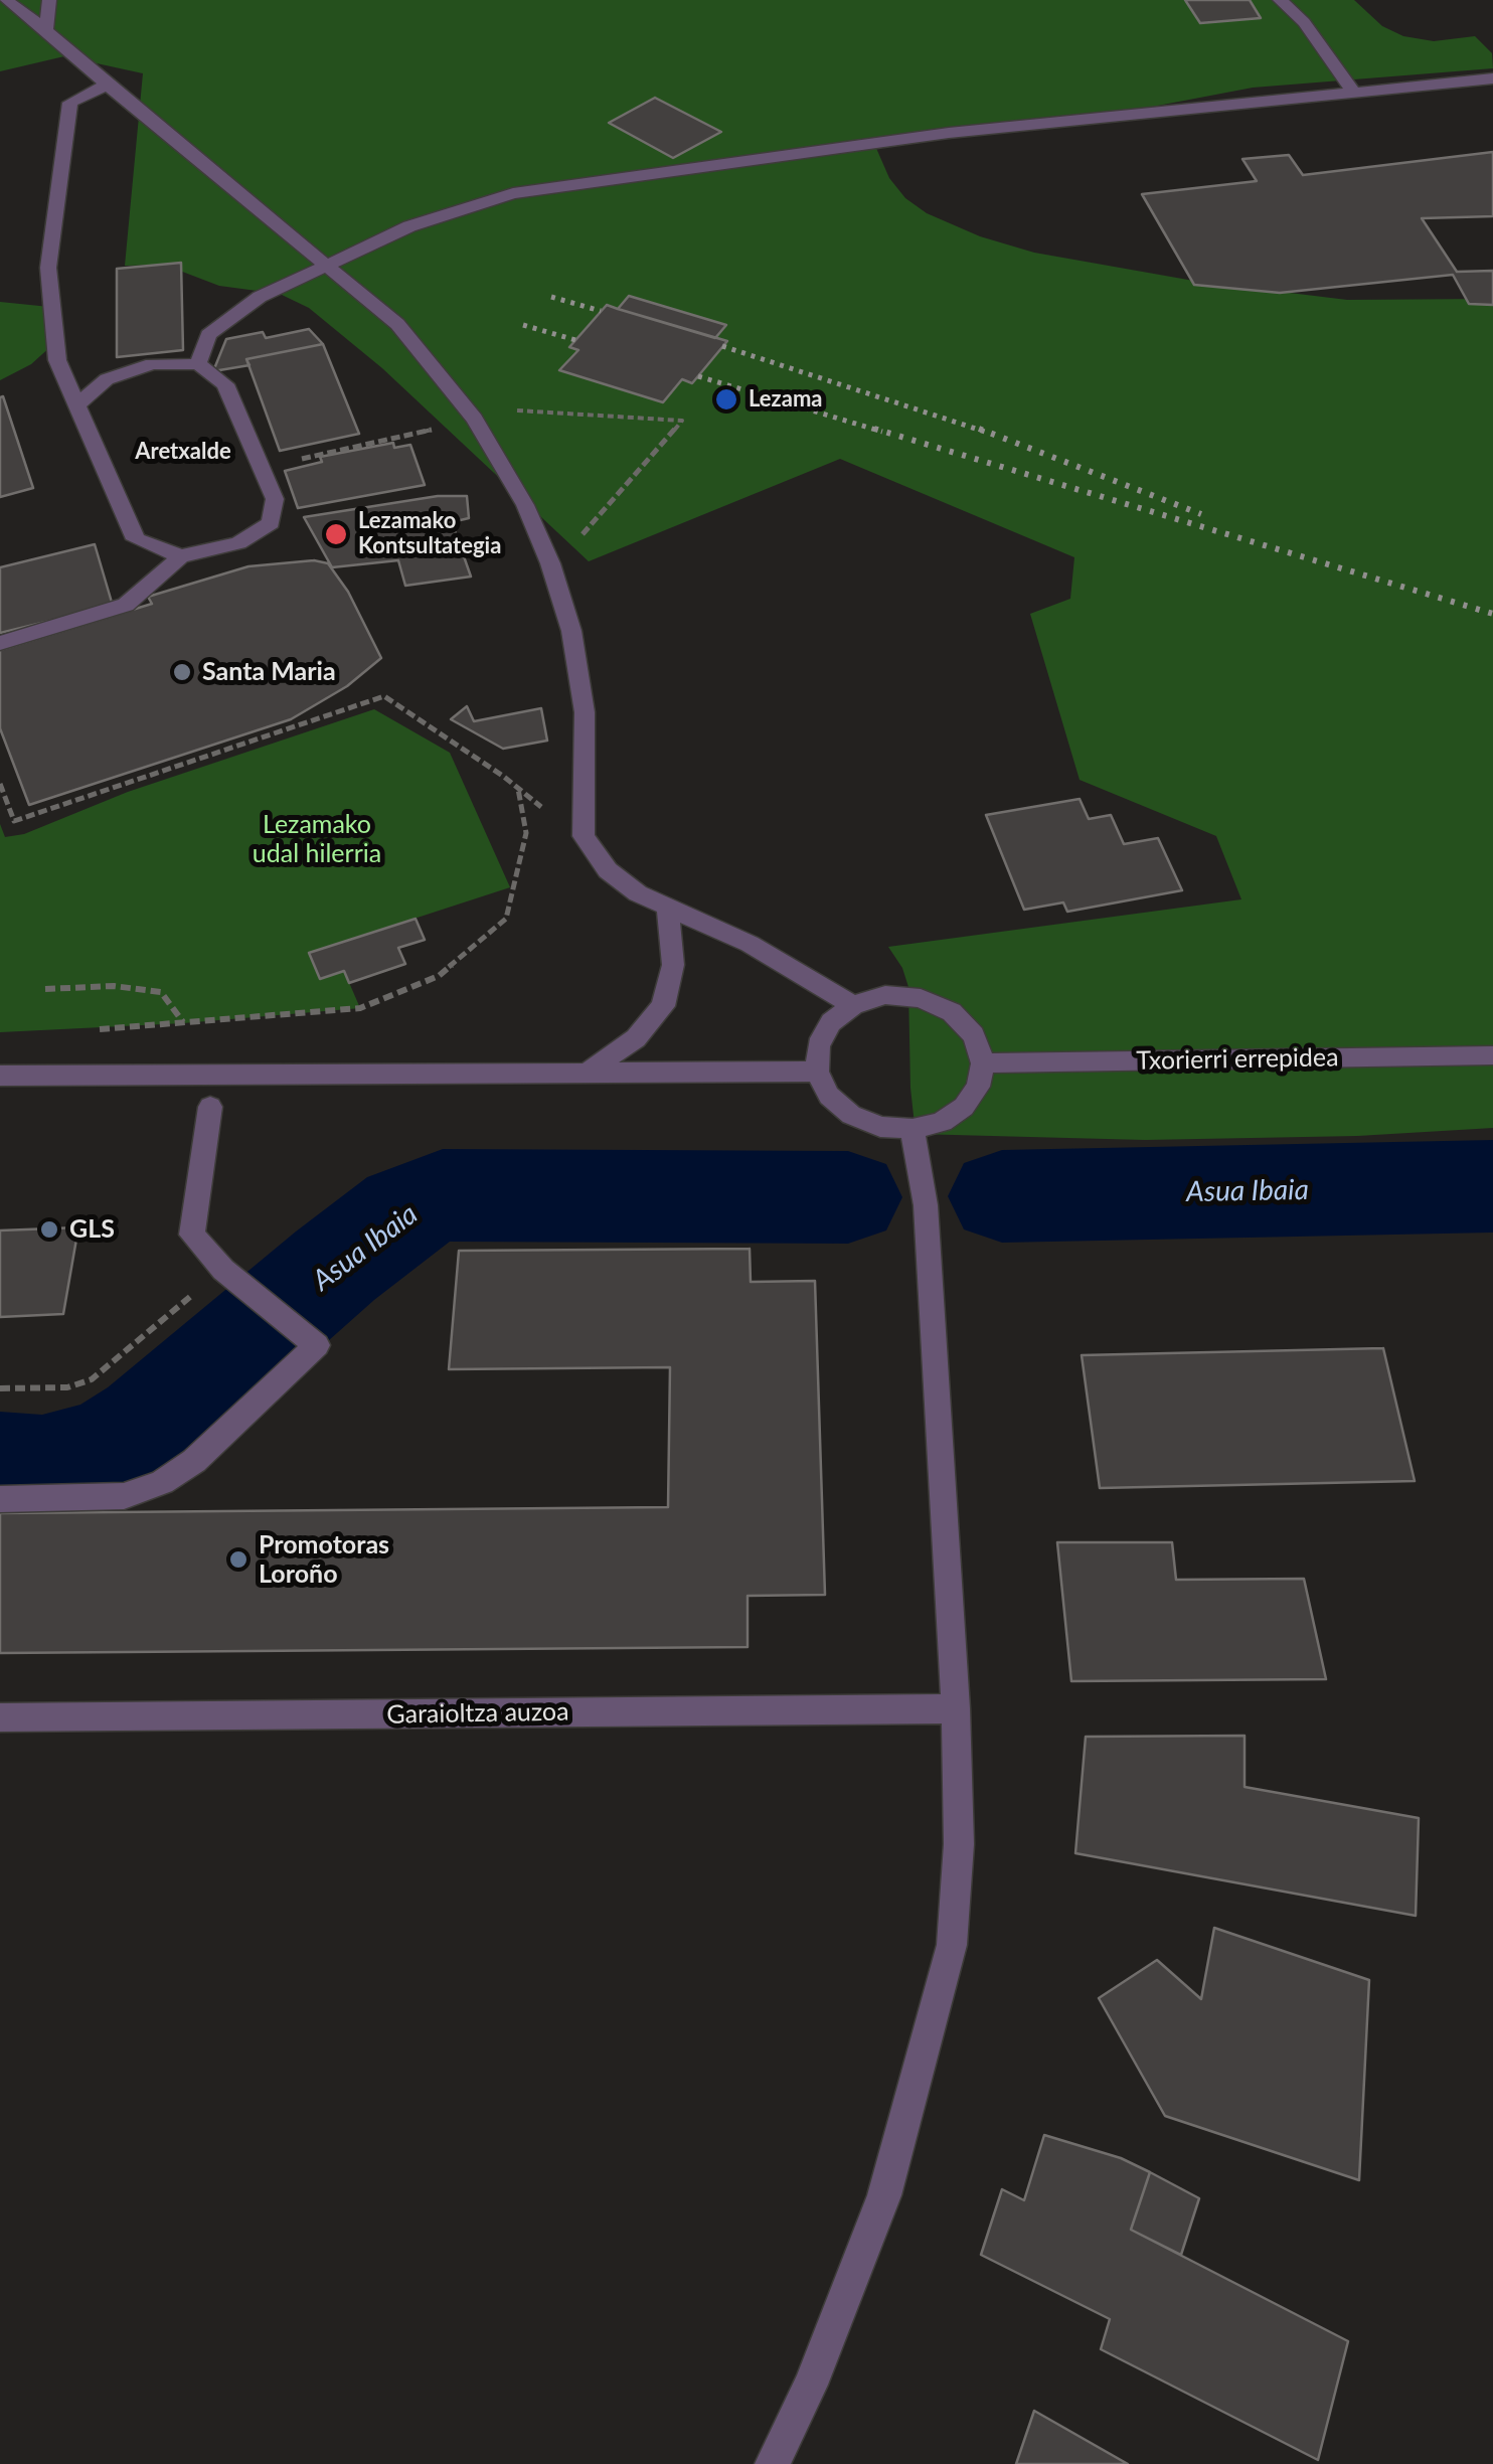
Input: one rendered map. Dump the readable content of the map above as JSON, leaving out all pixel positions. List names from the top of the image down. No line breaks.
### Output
{"streets":{"street":["Txorierri errepidea","Garaioltza auzoa"]},"districts":["Aretxalde"],"water":["Asua Ibaia"],"parks":["Lezamako udal hilerria"],"places":["Lezama","Lezamako Kontsultategia","Santa Maria","GLS","Promotoras Loroño"]}
